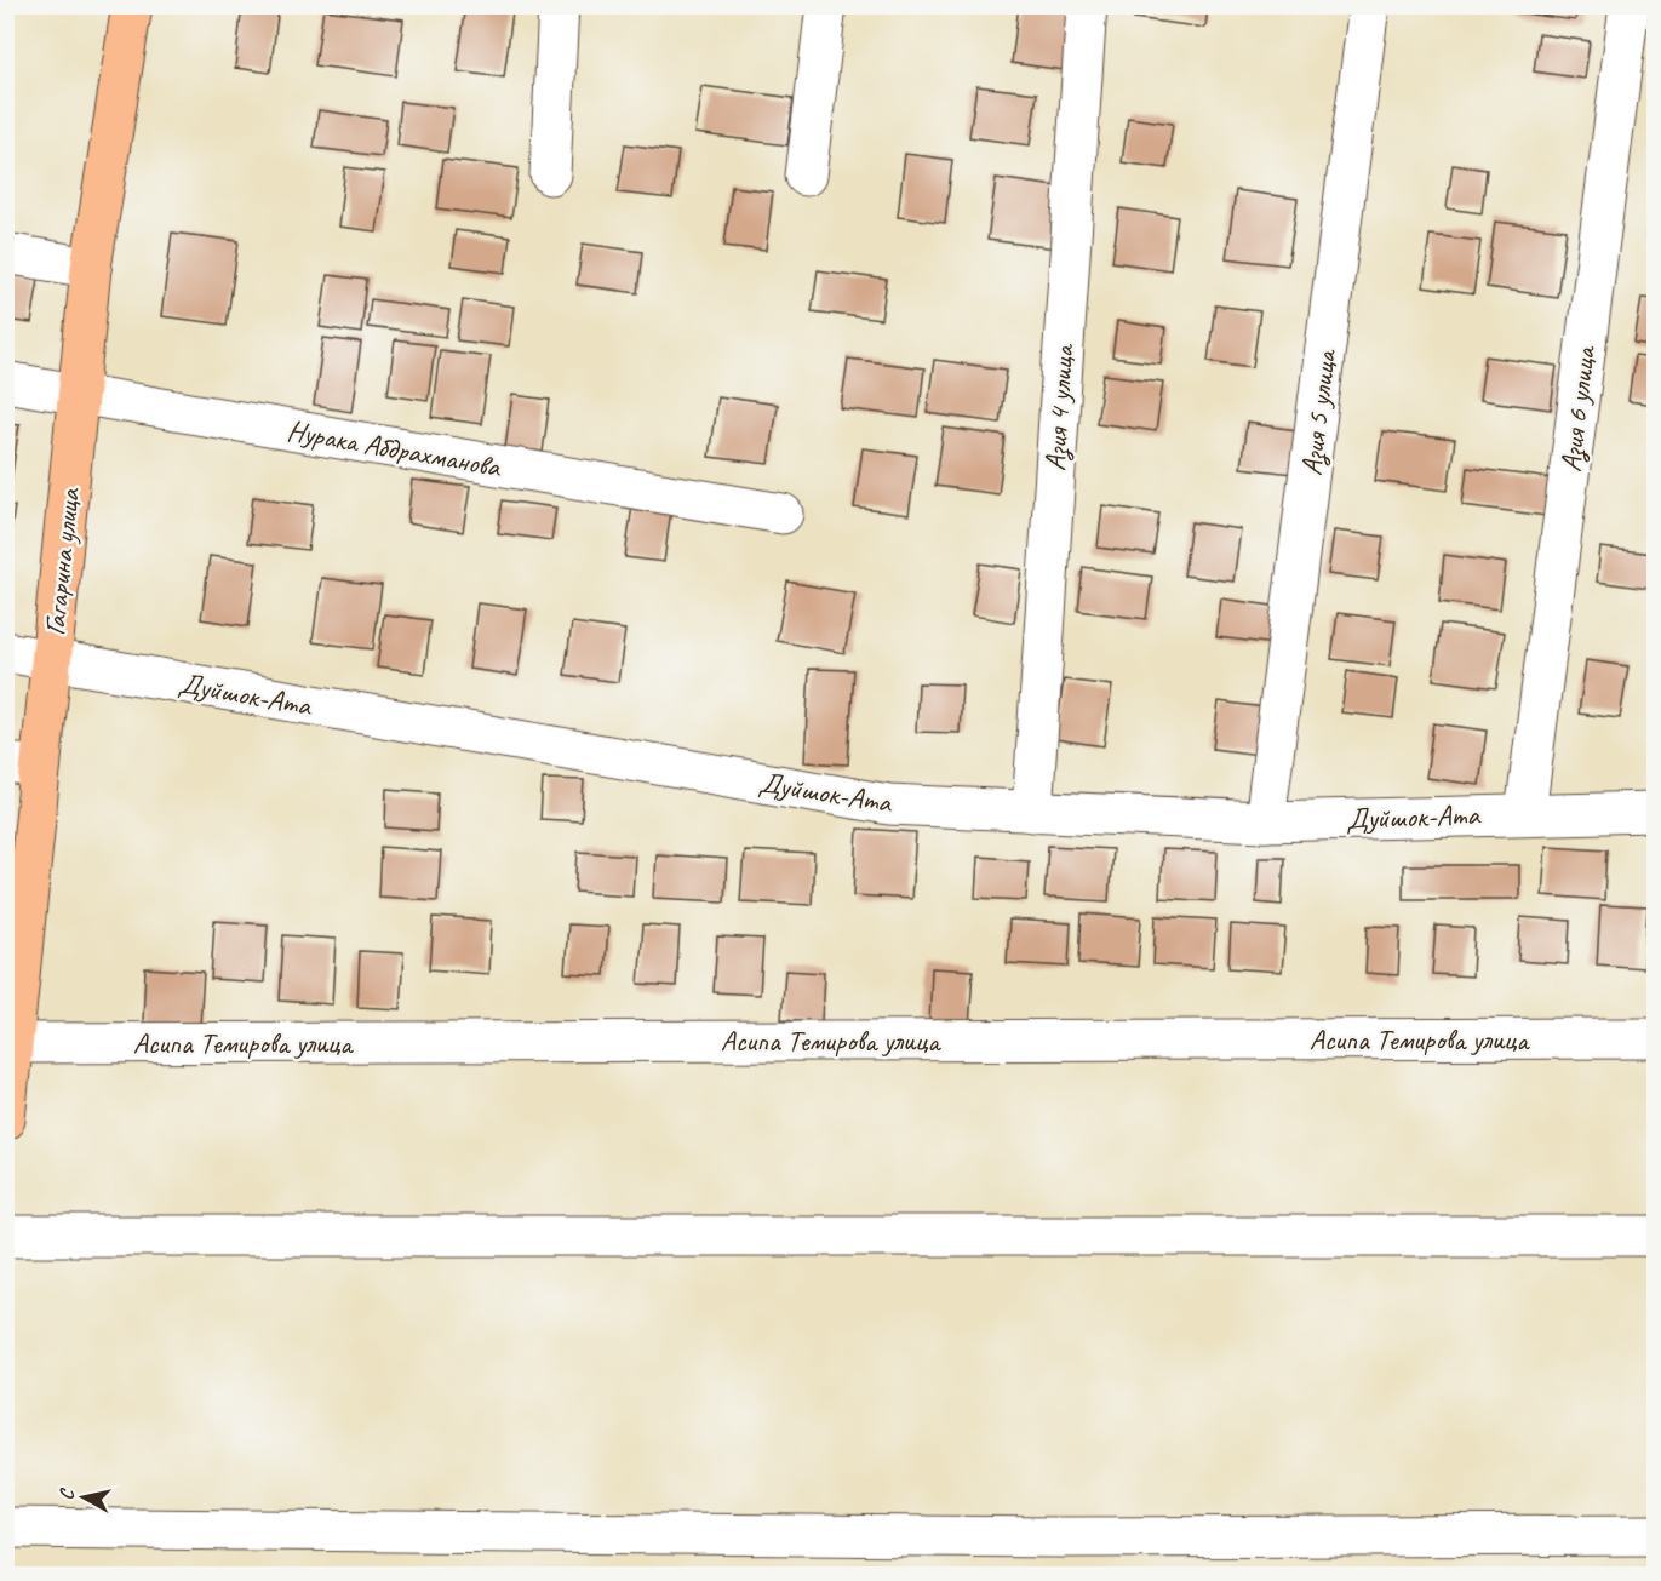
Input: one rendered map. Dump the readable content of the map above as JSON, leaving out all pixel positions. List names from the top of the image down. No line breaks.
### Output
{"streets":{"main road":["Гагарина улица"],"street":["Азия 4 улица","Азия 6 улица","Азия 5 улица","Нурака Абдрахманова","Дуйшок-Ата","Асипа Темирова улица"]},"crossings":[["Азия 4 улица","Дуйшок-Ата"],["Азия 6 улица","Дуйшок-Ата"],["Азия 5 улица","Дуйшок-Ата"],["Нурака Абдрахманова","Гагарина улица"],["Гагарина улица","Дуйшок-Ата"],["Гагарина улица","Асипа Темирова улица"]],"north":"left"}
